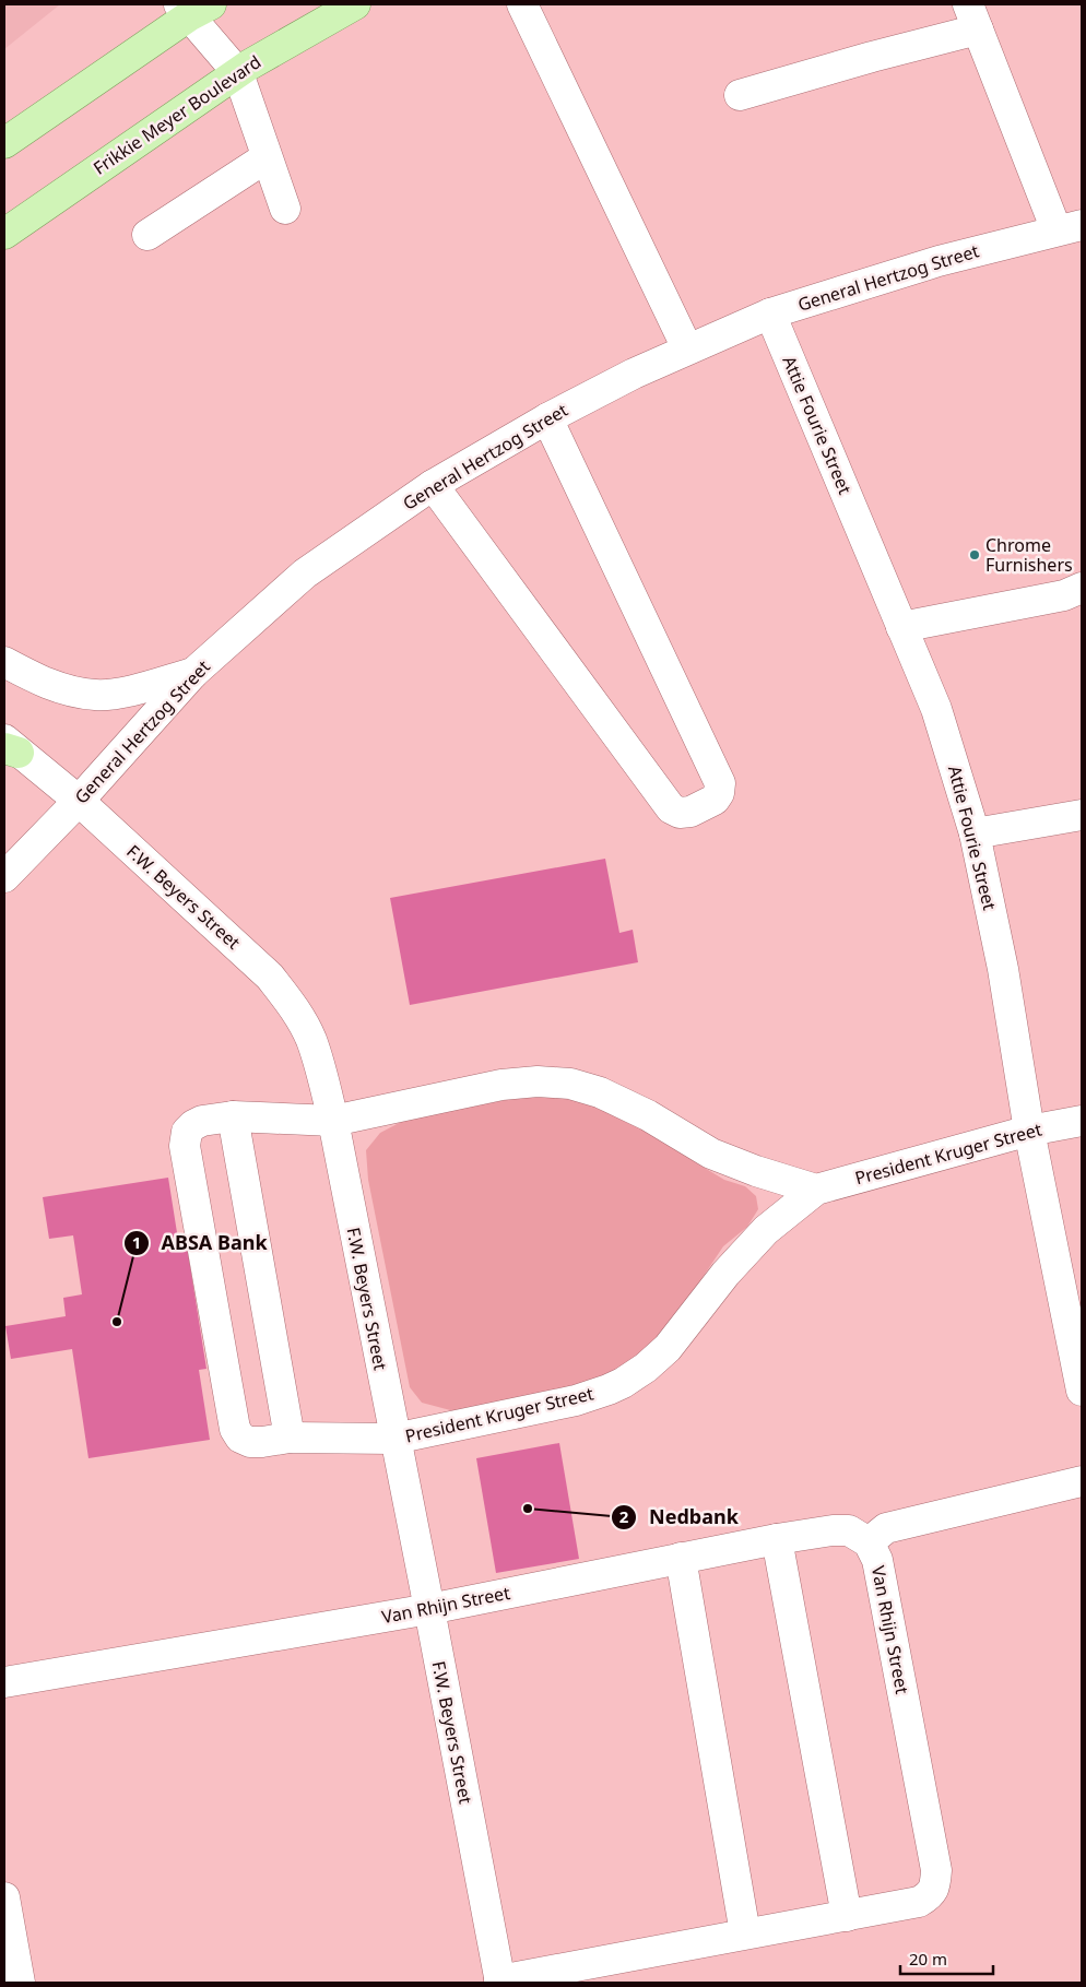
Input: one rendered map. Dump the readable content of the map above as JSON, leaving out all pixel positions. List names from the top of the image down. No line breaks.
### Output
{"streets":{"main road":["Frikkie Meyer Boulevard"],"street":["General Hertzog Street","Attie Fourie Street","F.W. Beyers Street","President Kruger Street","Van Rhijn Street"]},"crossings":[["General Hertzog Street","Attie Fourie Street"],["General Hertzog Street","F.W. Beyers Street"],["Attie Fourie Street","President Kruger Street"],["F.W. Beyers Street","President Kruger Street"],["F.W. Beyers Street","Van Rhijn Street"]],"places":["Chrome Furnishers","ABSA Bank","Nedbank"],"scale_bar":"20 m"}
